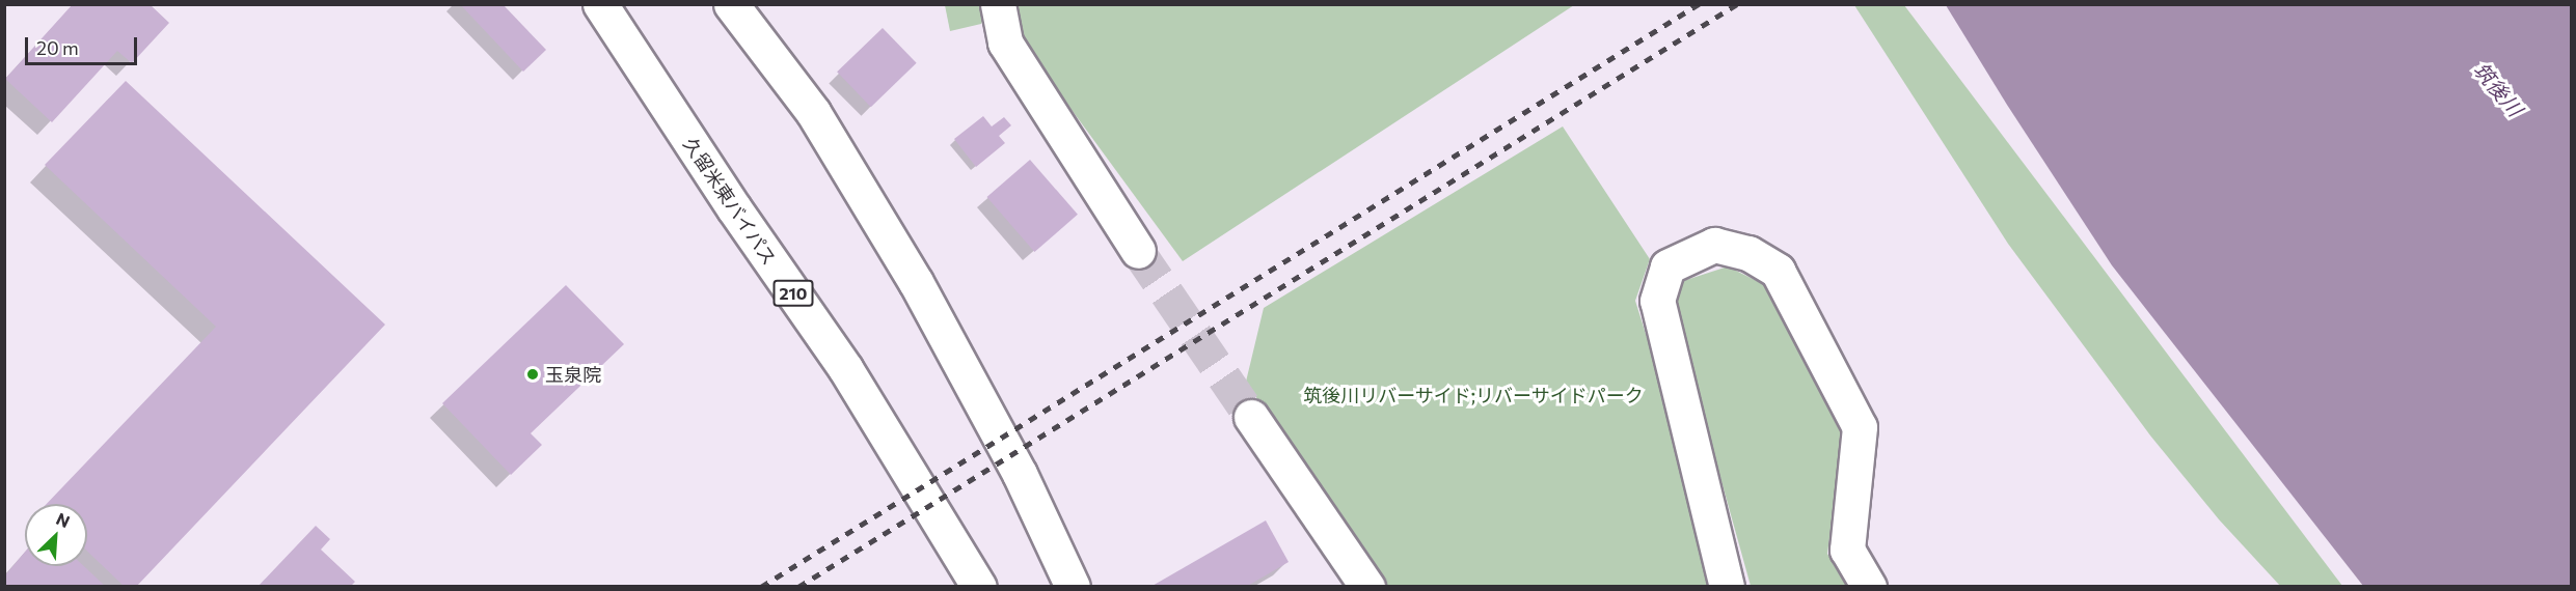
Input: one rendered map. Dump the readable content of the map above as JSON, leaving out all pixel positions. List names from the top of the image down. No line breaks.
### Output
{"streets":{"main road":["久留米東バイパス","210"]},"water":["筑後川"],"parks":["筑後川リバーサイド;リバーサイドパーク"],"places":["玉泉院"],"scale_bar":"20 m","north":"top right"}
